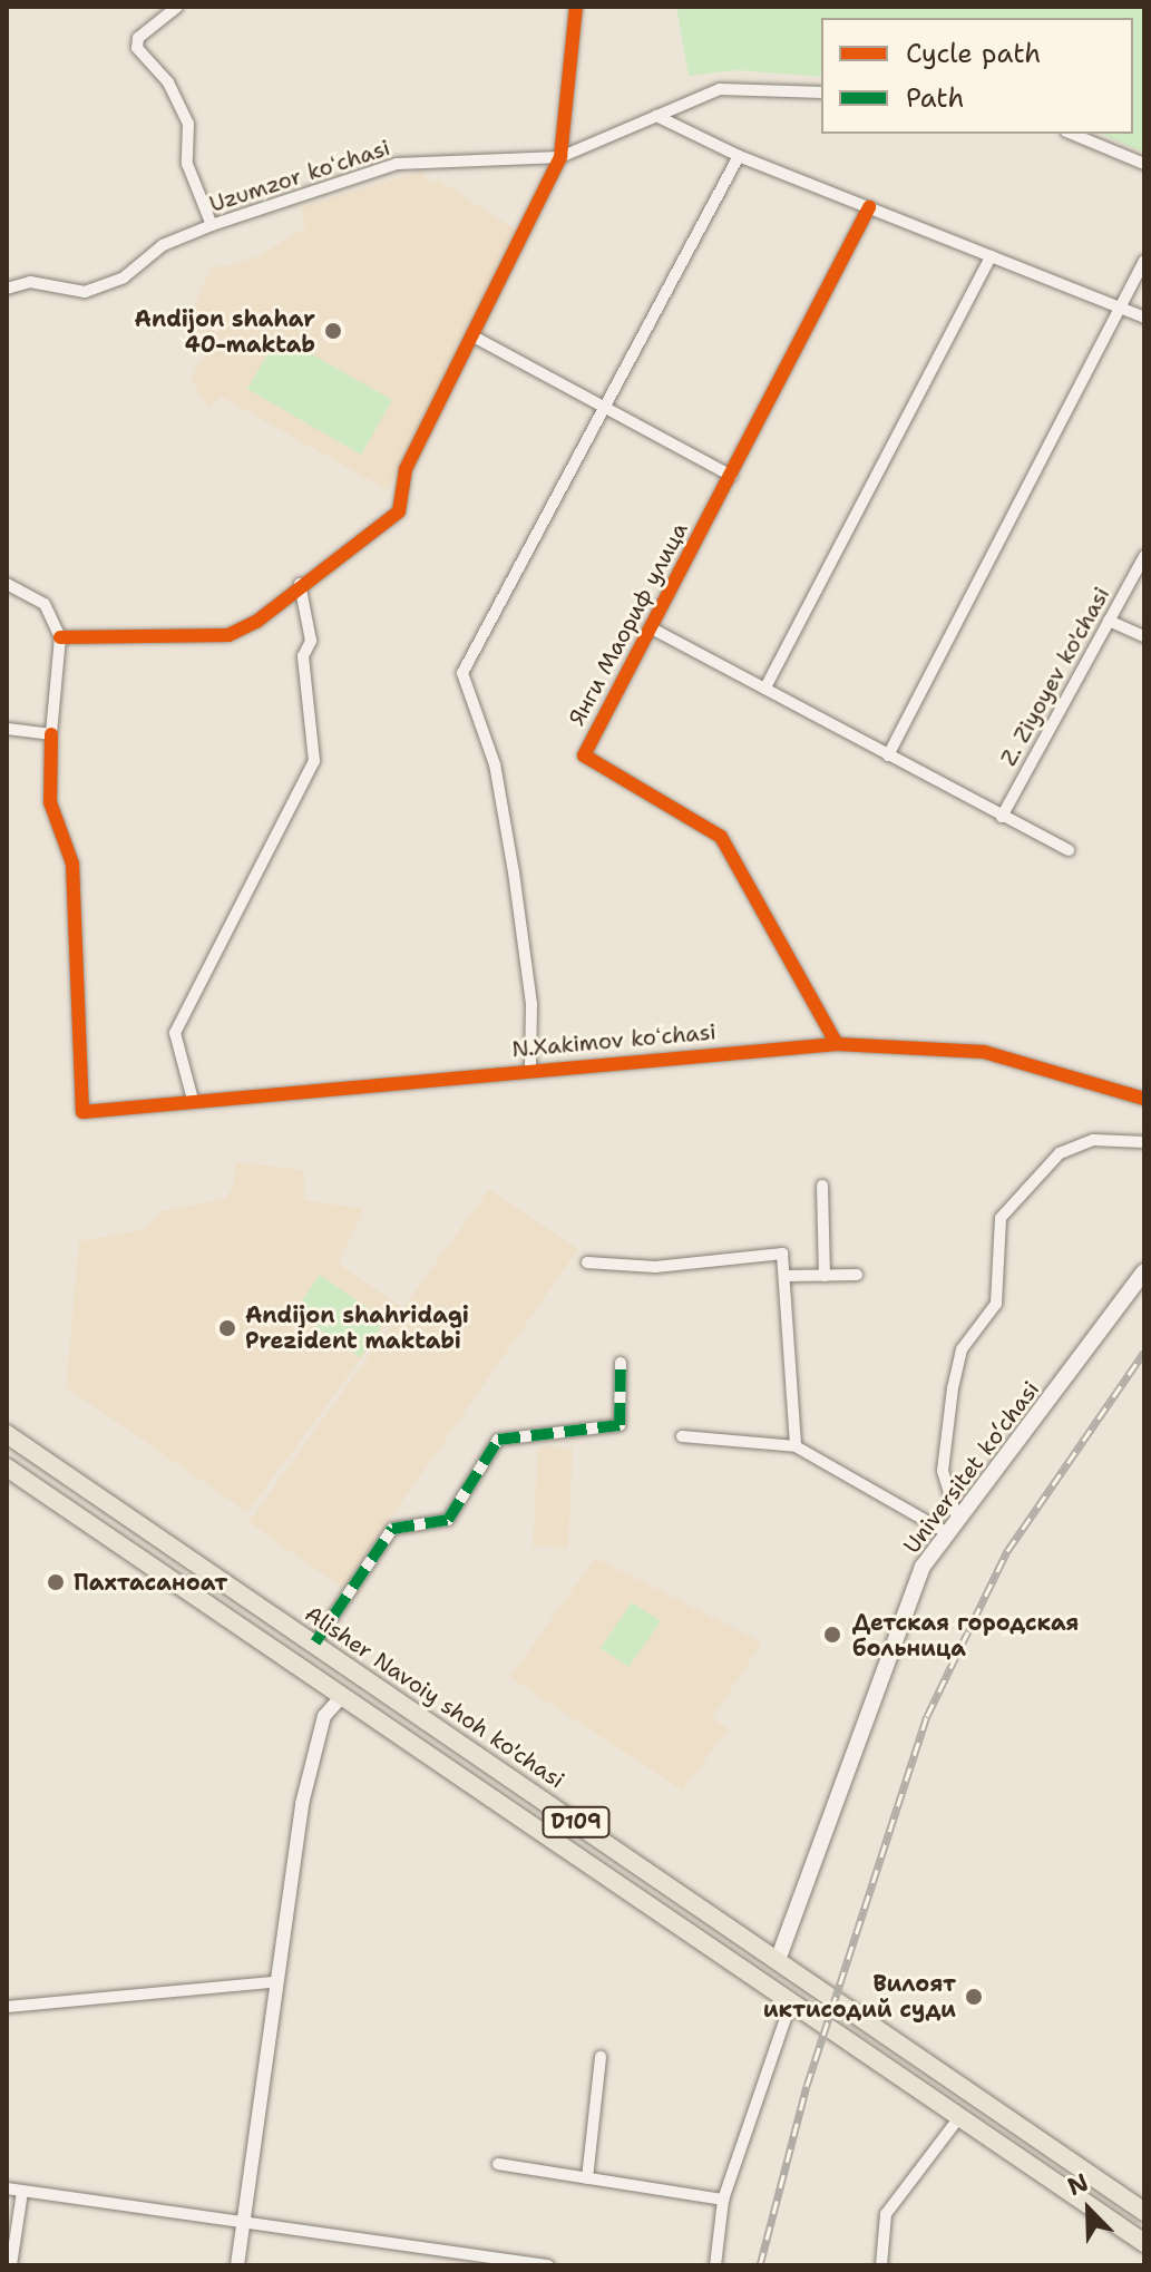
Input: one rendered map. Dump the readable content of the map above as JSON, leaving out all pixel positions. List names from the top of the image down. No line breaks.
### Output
{"streets":{"main road":["Universitet kо‘chasi","Alisher Navoiy shoh ko'chasi","D109"],"street":["Uzumzor koʻchasi","Янги Маориф улица","Z. Ziyoyev ko'chasi","N.Xakimov koʻchasi"]},"crossings":[["Янги Маориф улица","N.Xakimov koʻchasi"],["Universitet kо‘chasi","Alisher Navoiy shoh ko'chasi"]],"places":["Andijon shahar 40-maktab","Andijon shahridagi Prezident maktabi","Пахтасаноат","Детская городская больница","Вилоят иктисодий суди"],"legend":["Cycle path","Path"],"north":"top left"}
